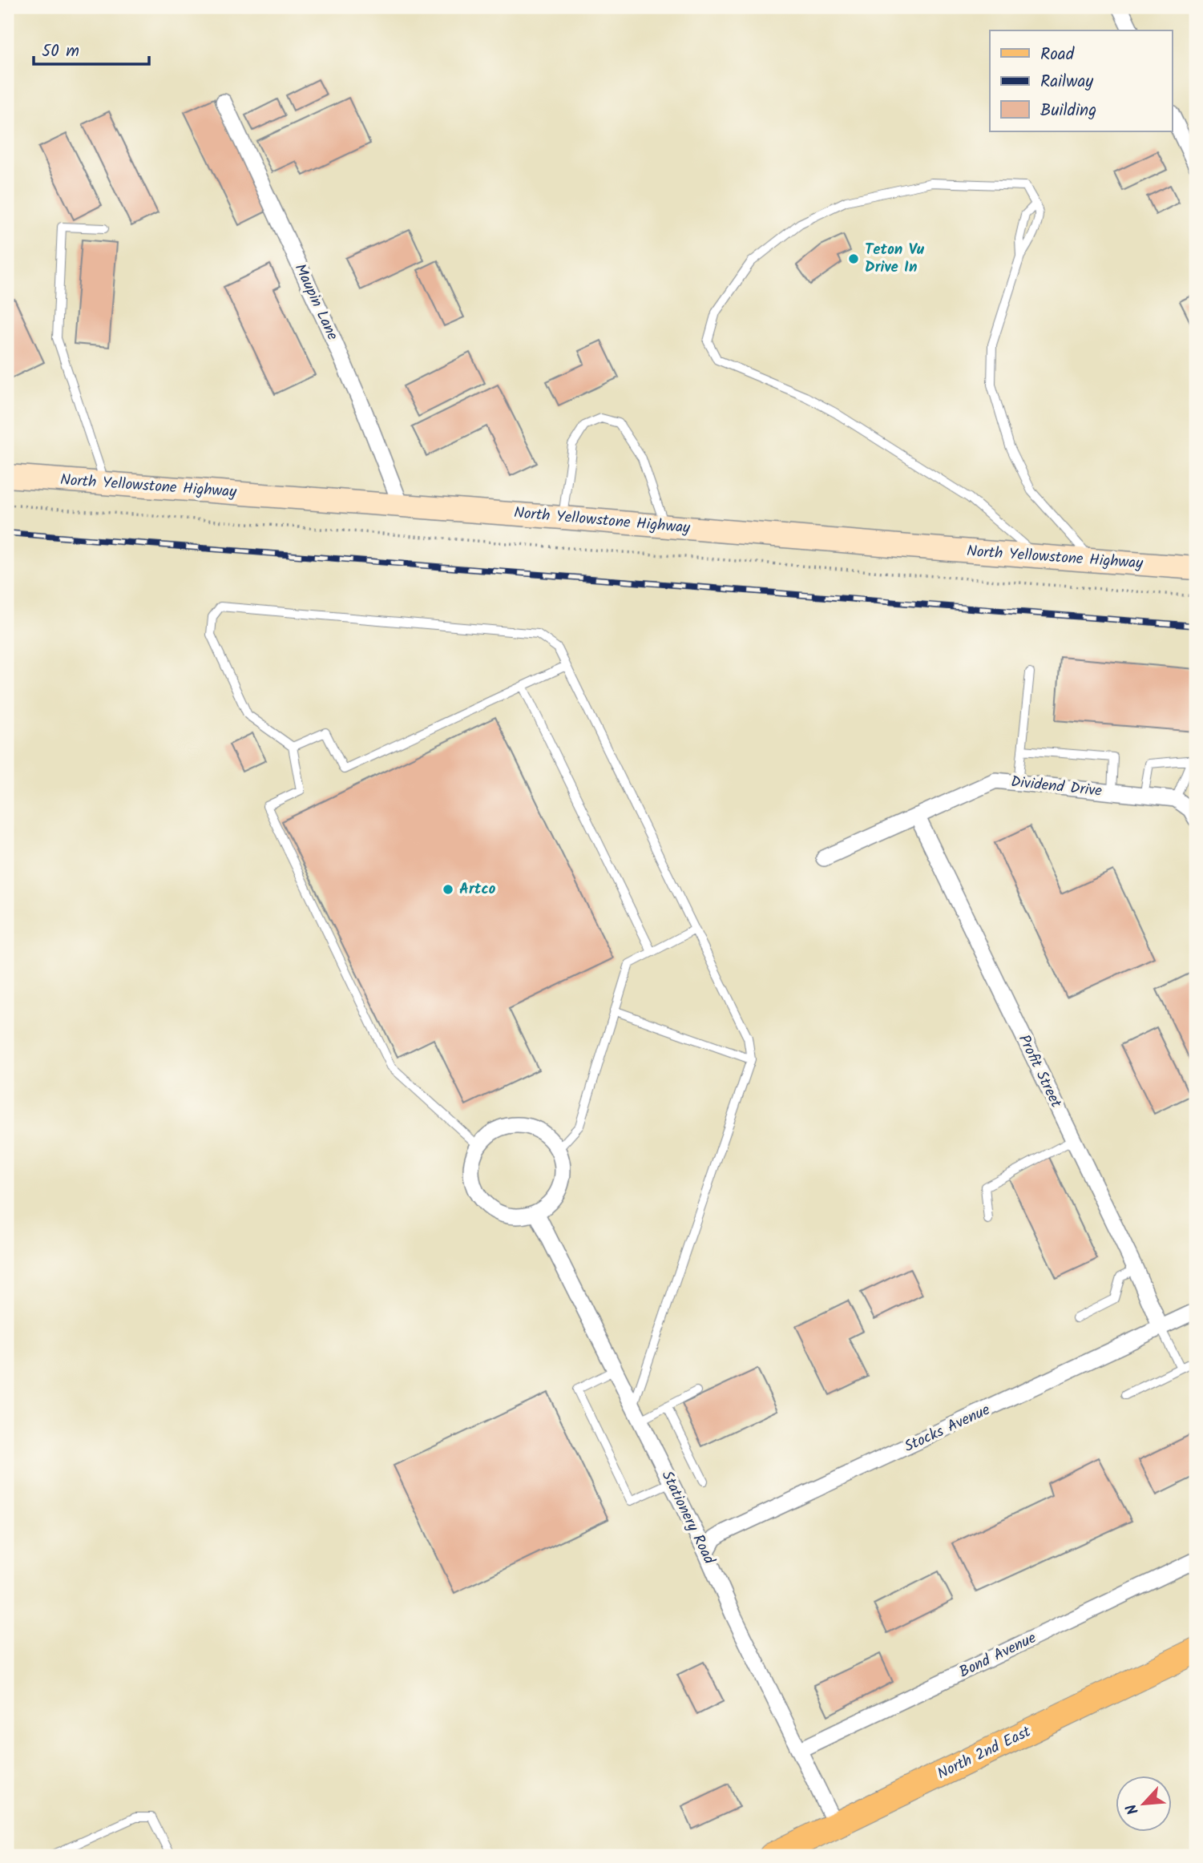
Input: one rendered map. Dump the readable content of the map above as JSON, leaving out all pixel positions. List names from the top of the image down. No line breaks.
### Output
{"streets":{"main road":["North Yellowstone Highway","North 2nd East"],"street":["Maupin Lane","Dividend Drive","Profit Street","Stocks Avenue","Stationery Road","Bond Avenue"]},"crossings":[["Maupin Lane","North Yellowstone Highway"],["Dividend Drive","Profit Street"],["Profit Street","Stocks Avenue"],["Stocks Avenue","Stationery Road"],["Stationery Road","Bond Avenue"],["Stationery Road","North 2nd East"]],"places":["Teton Vu Drive In","Artco"],"legend":["Road","Railway","Building"],"scale_bar":"50 m","north":"bottom left"}
